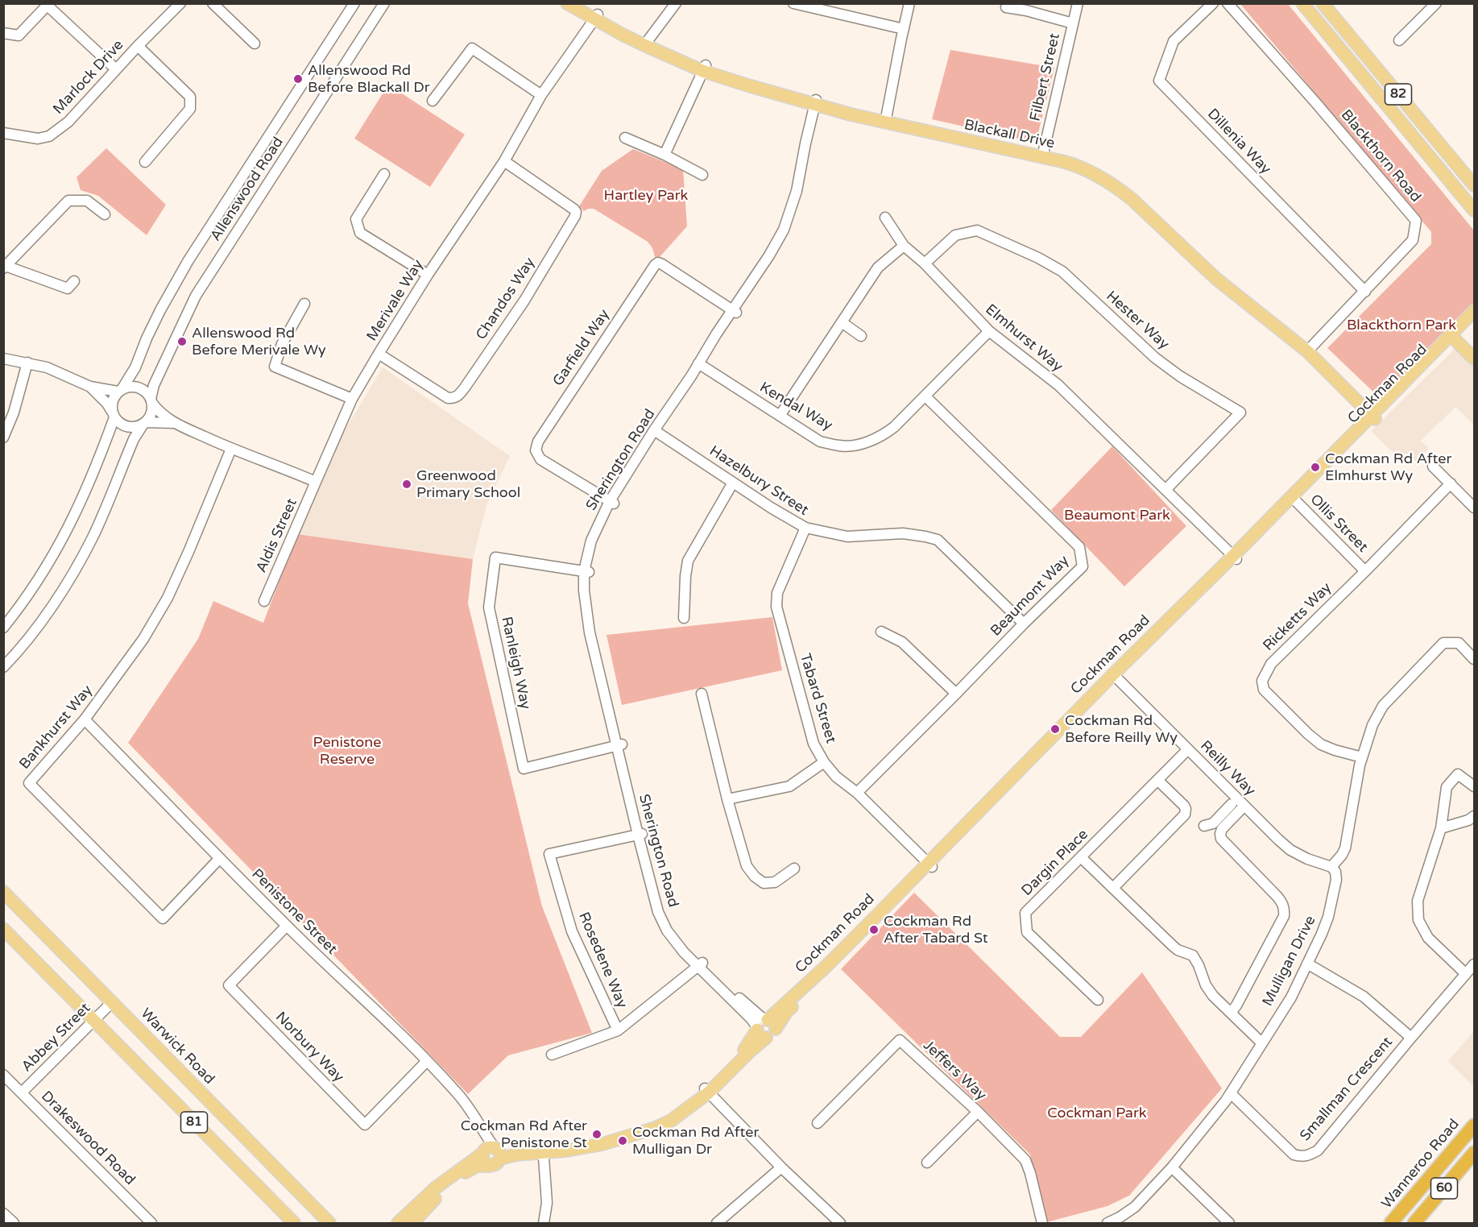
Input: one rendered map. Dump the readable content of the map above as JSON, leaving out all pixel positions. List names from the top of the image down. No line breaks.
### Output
{"streets":{"highway":["Wanneroo Road","60"],"main road":["82","Blackall Drive","Cockman Road","Warwick Road","81"],"street":["Marlock Drive","Filbert Street","Dillenia Way","Blackthorn Road","Allenswood Road","Chandos Way","Merivale Way","Hester Way","Elmhurst Way","Garfield Way","Kendal Way","Sherington Road","Hazelbury Street","Ollis Street","Aldis Street","Beaumont Way","Ricketts Way","Ranleigh Way","Tabard Street","Bankhurst Way","Reilly Way","Dargin Place","Penistone Street","Rosedene Way","Mulligan Drive","Abbey Street","Norbury Way","Jeffers Way","Smallman Crescent","Drakeswood Road"]},"crossings":[["Filbert Street","Blackall Drive"],["Blackall Drive","Blackthorn Road"],["Blackall Drive","Merivale Way"],["Blackall Drive","Cockman Road"],["Blackall Drive","Sherington Road"],["Dillenia Way","Blackthorn Road"],["Chandos Way","Merivale Way"],["Merivale Way","Aldis Street"],["Hester Way","Elmhurst Way"],["Elmhurst Way","Cockman Road"],["Elmhurst Way","Kendal Way"],["Garfield Way","Sherington Road"],["Cockman Road","Sherington Road"],["Cockman Road","Ollis Street"],["Cockman Road","Tabard Street"],["Cockman Road","Reilly Way"],["Cockman Road","Penistone Street"],["Kendal Way","Sherington Road"],["Kendal Way","Beaumont Way"],["Sherington Road","Hazelbury Street"],["Sherington Road","Ranleigh Way"],["Sherington Road","Rosedene Way"],["Hazelbury Street","Beaumont Way"],["Hazelbury Street","Tabard Street"],["Ollis Street","Ricketts Way"],["Beaumont Way","Tabard Street"],["Bankhurst Way","Penistone Street"],["Reilly Way","Dargin Place"],["Reilly Way","Mulligan Drive"],["Penistone Street","Norbury Way"],["Mulligan Drive","Smallman Crescent"],["Abbey Street","Warwick Road"],["Abbey Street","81"],["Abbey Street","Drakeswood Road"]],"parks":["Hartley Park","Blackthorn Park","Beaumont Park","Penistone Reserve","Cockman Park"],"places":["Allenswood Rd Before Blackall Dr","Allenswood Rd Before Merivale Wy","Cockman Rd After Elmhurst Wy","Greenwood Primary School","Cockman Rd Before Reilly Wy","Cockman Rd After Tabard St","Cockman Rd After Penistone St","Cockman Rd After Mulligan Dr"]}
